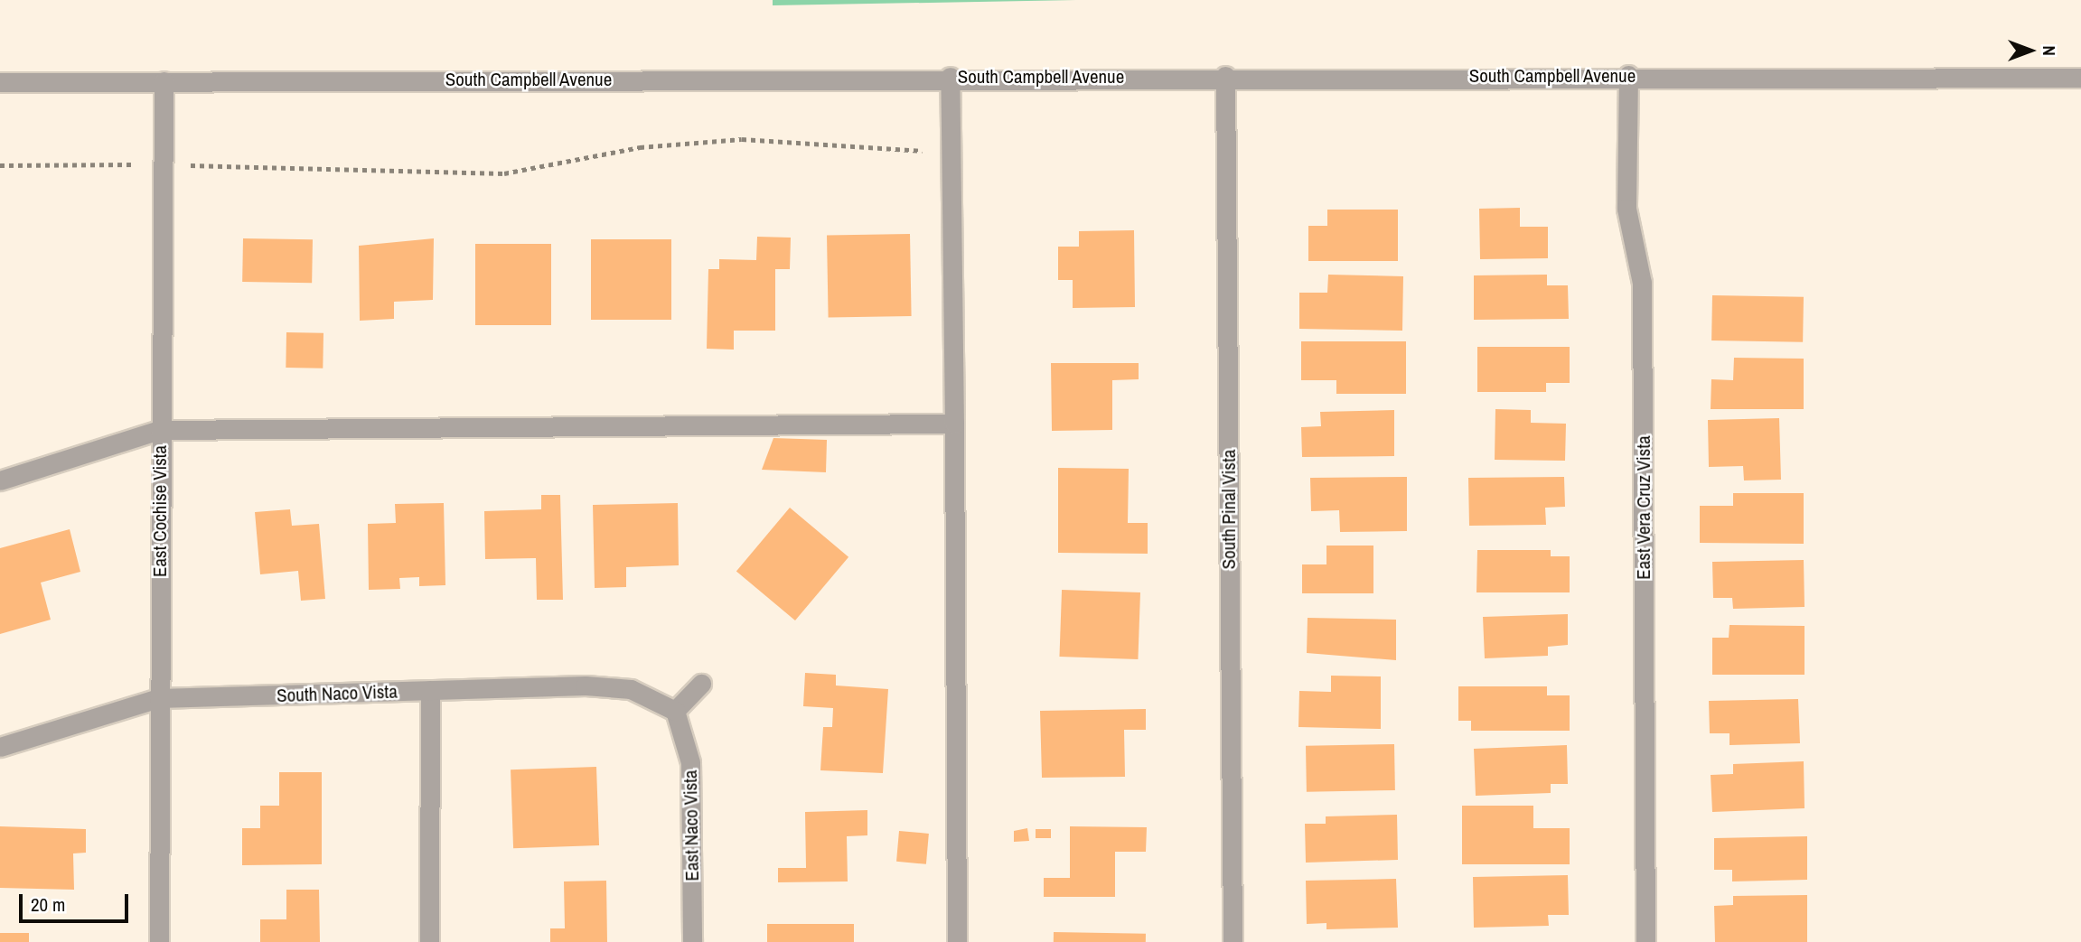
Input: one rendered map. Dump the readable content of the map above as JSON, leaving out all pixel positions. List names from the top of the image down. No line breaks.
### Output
{"streets":{"street":["South Campbell Avenue","East Vera Cruz Vista","South Pinal Vista","East Cochise Vista","South Naco Vista","East Naco Vista"]},"crossings":[["South Campbell Avenue","East Vera Cruz Vista"],["South Campbell Avenue","South Pinal Vista"],["South Campbell Avenue","East Cochise Vista"],["East Cochise Vista","South Naco Vista"],["South Naco Vista","East Naco Vista"]],"scale_bar":"20 m","north":"right"}
